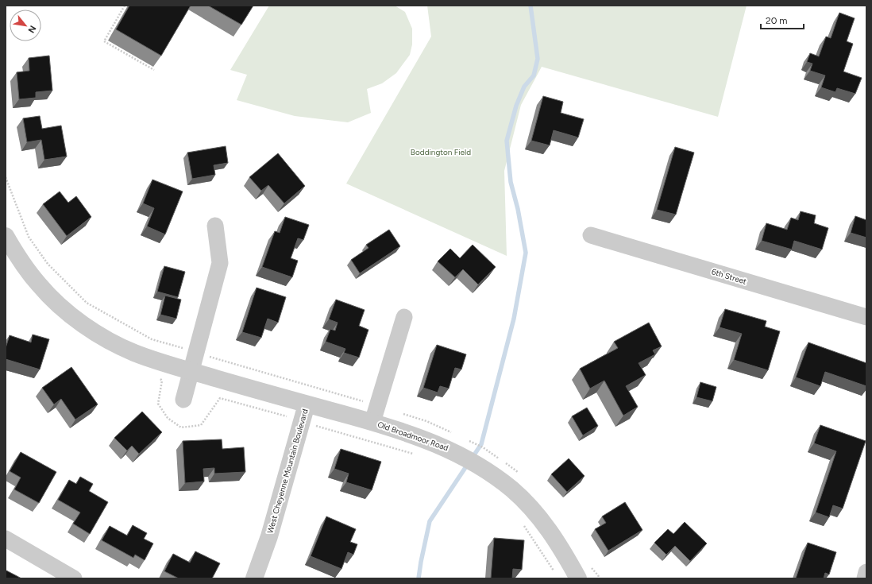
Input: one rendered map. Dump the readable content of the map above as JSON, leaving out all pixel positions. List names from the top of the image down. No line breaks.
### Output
{"streets":{"street":["6th Street","Old Broadmoor Road","West Cheyenne Mountain Boulevard"]},"crossings":[["Old Broadmoor Road","West Cheyenne Mountain Boulevard"]],"parks":["Boddington Field"],"scale_bar":"20 m","north":"bottom right"}
